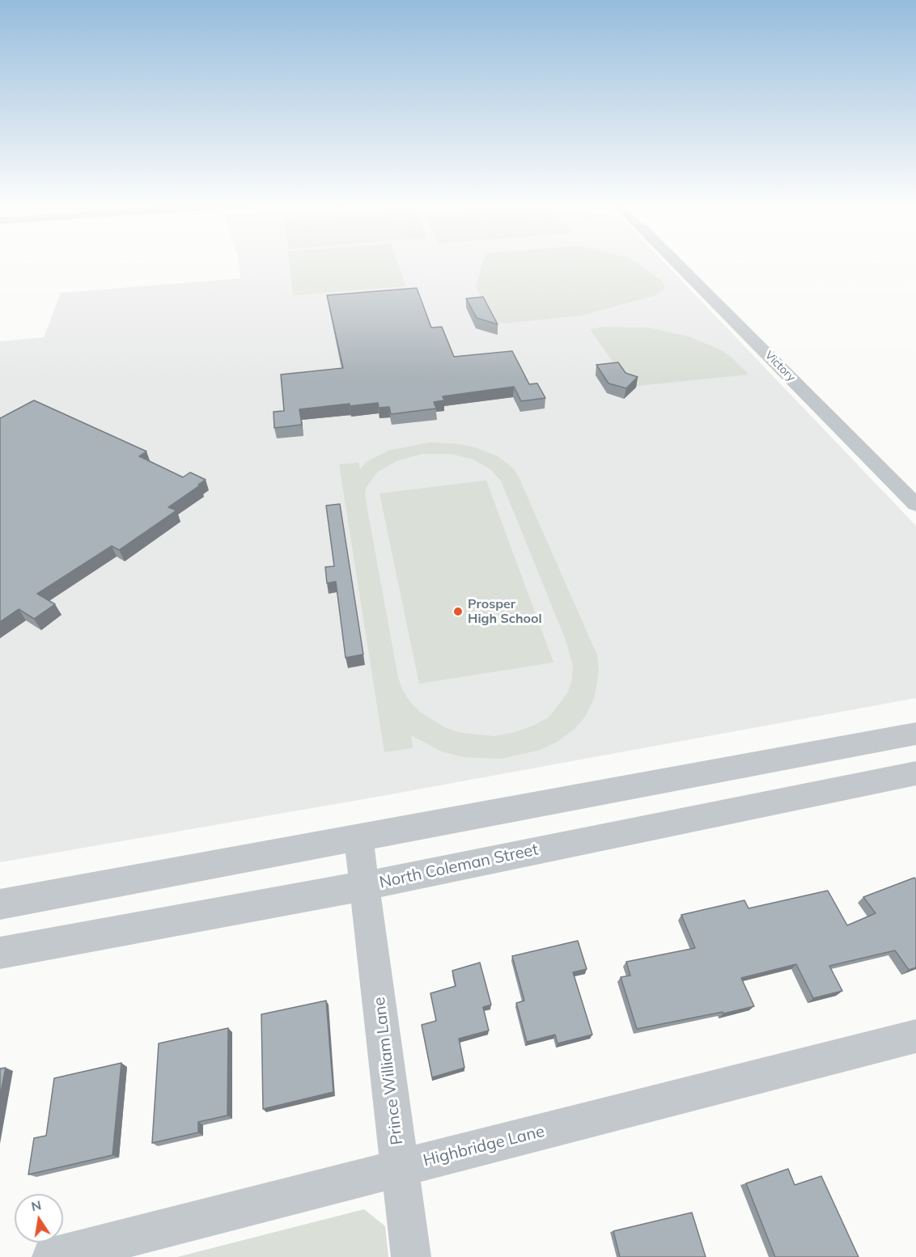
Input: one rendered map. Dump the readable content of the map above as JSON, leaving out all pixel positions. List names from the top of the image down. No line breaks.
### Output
{"streets":{"street":["Victory","North Coleman Street","Prince William Lane","Highbridge Lane"]},"crossings":[["North Coleman Street","Prince William Lane"],["Prince William Lane","Highbridge Lane"]],"places":["Prosper High School"],"north":"top"}
